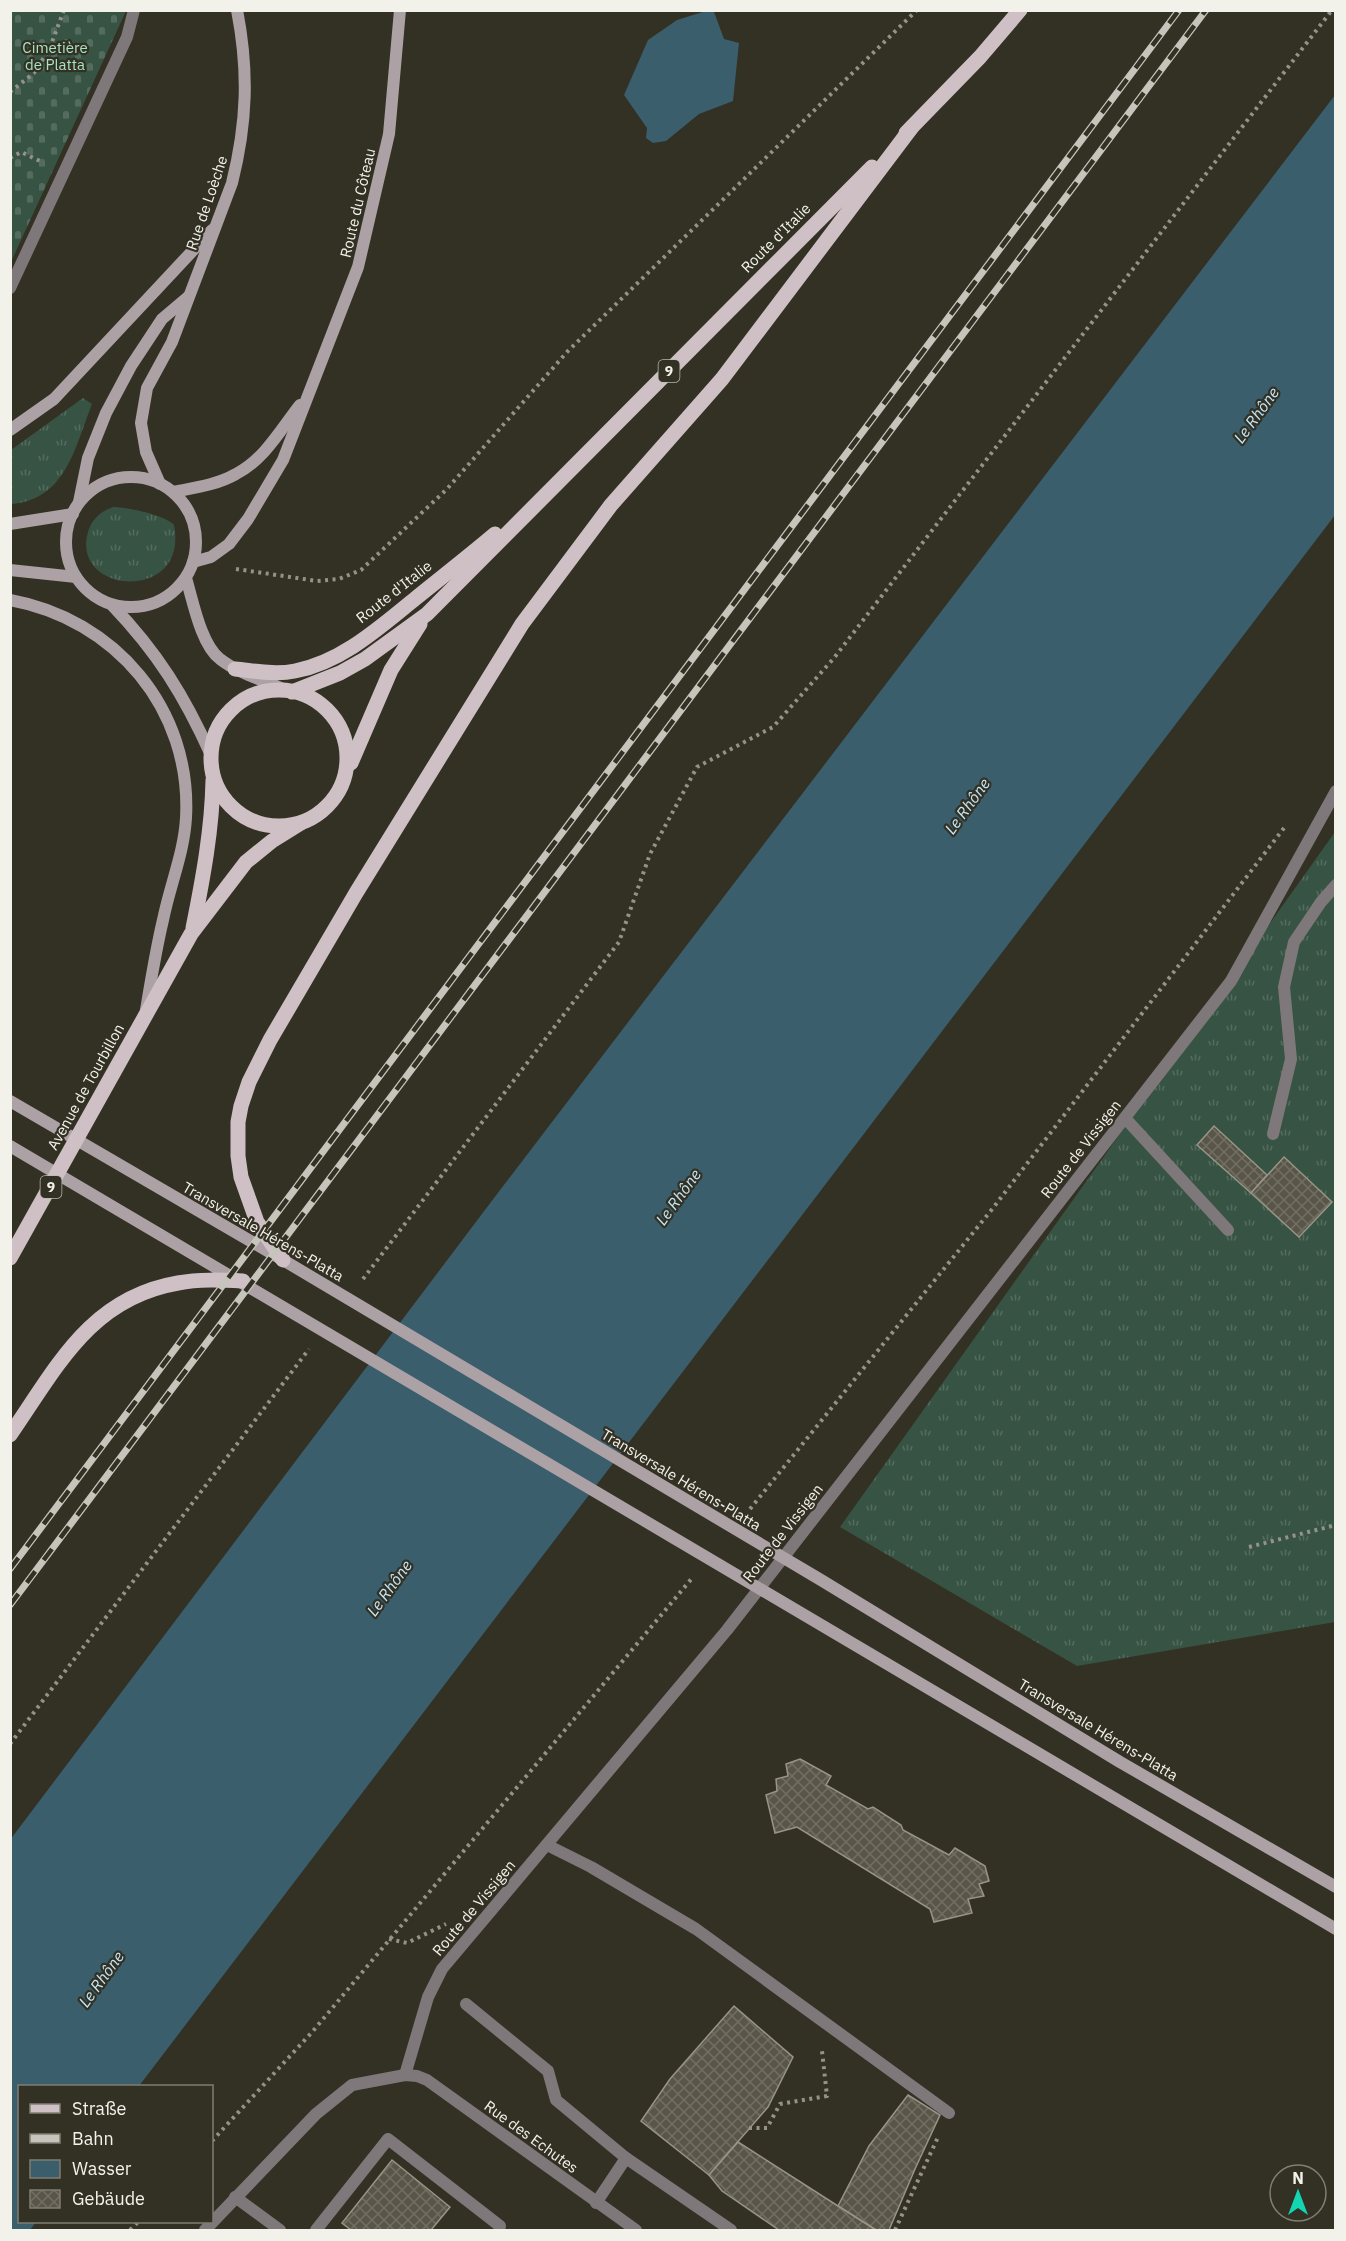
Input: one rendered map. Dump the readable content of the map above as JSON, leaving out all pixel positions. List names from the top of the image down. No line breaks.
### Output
{"streets":{"main road":["Rue de Loèche","Route du Côteau","Route d'Italie","9","Avenue de Tourbillon","Transversale Hérens-Platta"],"street":["Route de Vissigen","Rue des Echutes"]},"crossings":[["Rue de Loèche","Route du Côteau"],["Route d'Italie","Avenue de Tourbillon"],["Route de Vissigen","Rue des Echutes"]],"water":["Le Rhône"],"parks":["Cimetière de Platta"],"legend":["Straße","Bahn","Wasser","Gebäude"],"north":"top"}
